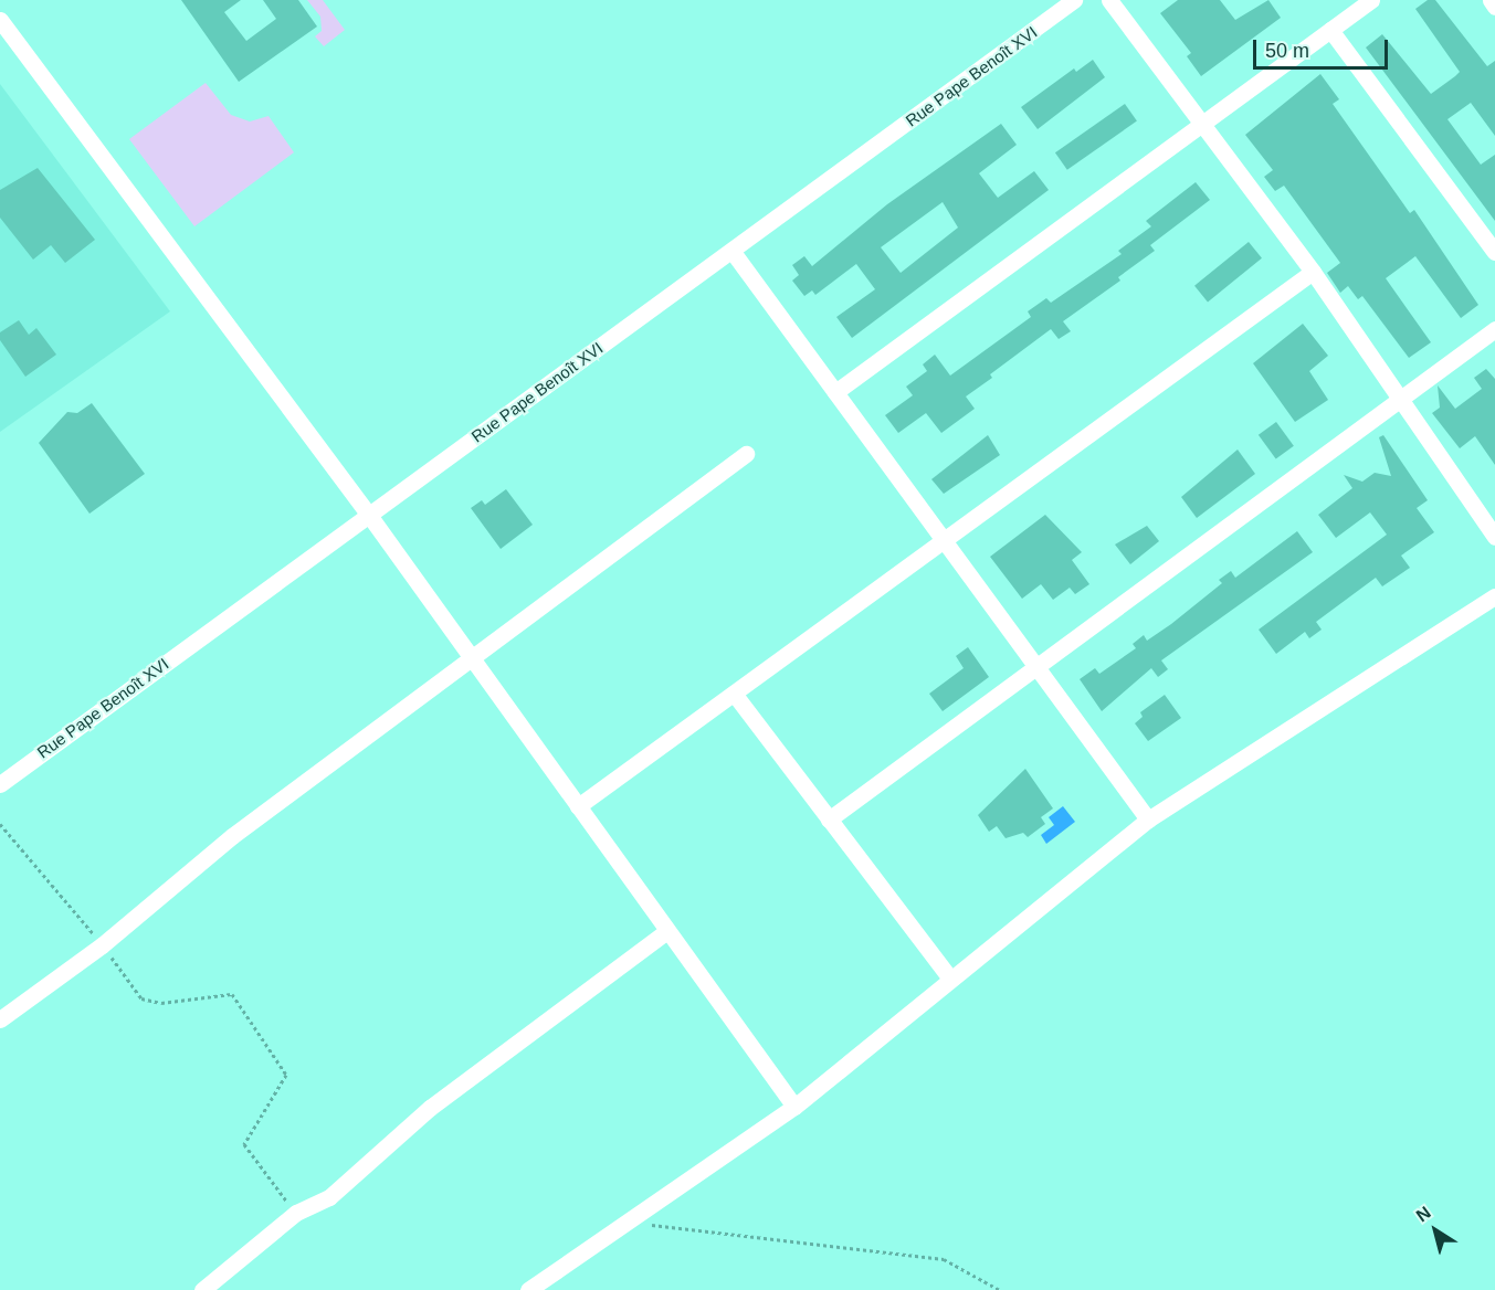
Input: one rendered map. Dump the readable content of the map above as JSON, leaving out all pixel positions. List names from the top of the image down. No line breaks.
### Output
{"streets":{"street":["Rue Pape Benoît XVI"]},"scale_bar":"50 m","north":"top left"}
